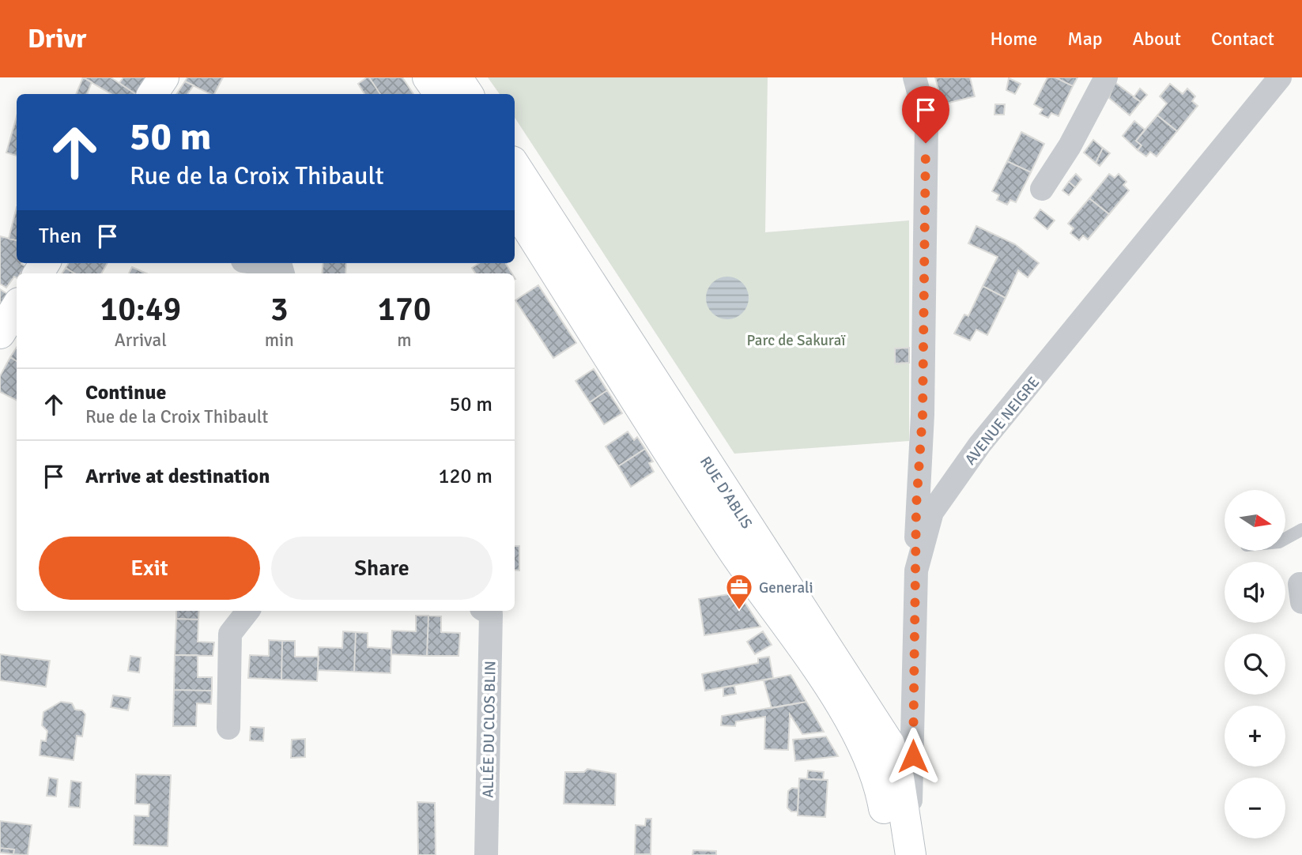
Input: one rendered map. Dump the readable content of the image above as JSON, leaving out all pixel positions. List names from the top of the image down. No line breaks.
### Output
{"streets":{"main road":["RUE D'ABLIS"],"street":["AVENUE NEIGRE","ALLÉE DU CLOS BLIN"]},"crossings":[["AVENUE NEIGRE","RUE D'ABLIS"]],"parks":["Parc de Sakuraï"],"places":{"office":["Generali"]},"north":"right","page":{"header":"Drivr","nav":["Home","Map","About","Contact"],"turn":["50 m","Rue de la Croix Thibault"],"then":"Then","eta":["10:49","Arrival","3","min","170","m"],"list":[{"name":"Continue","note":"Rue de la Croix Thibault","value":"50 m"},{"name":"Arrive at destination","value":"120 m"}],"map_buttons":["+","−"],"buttons":["Exit","Share"]}}
